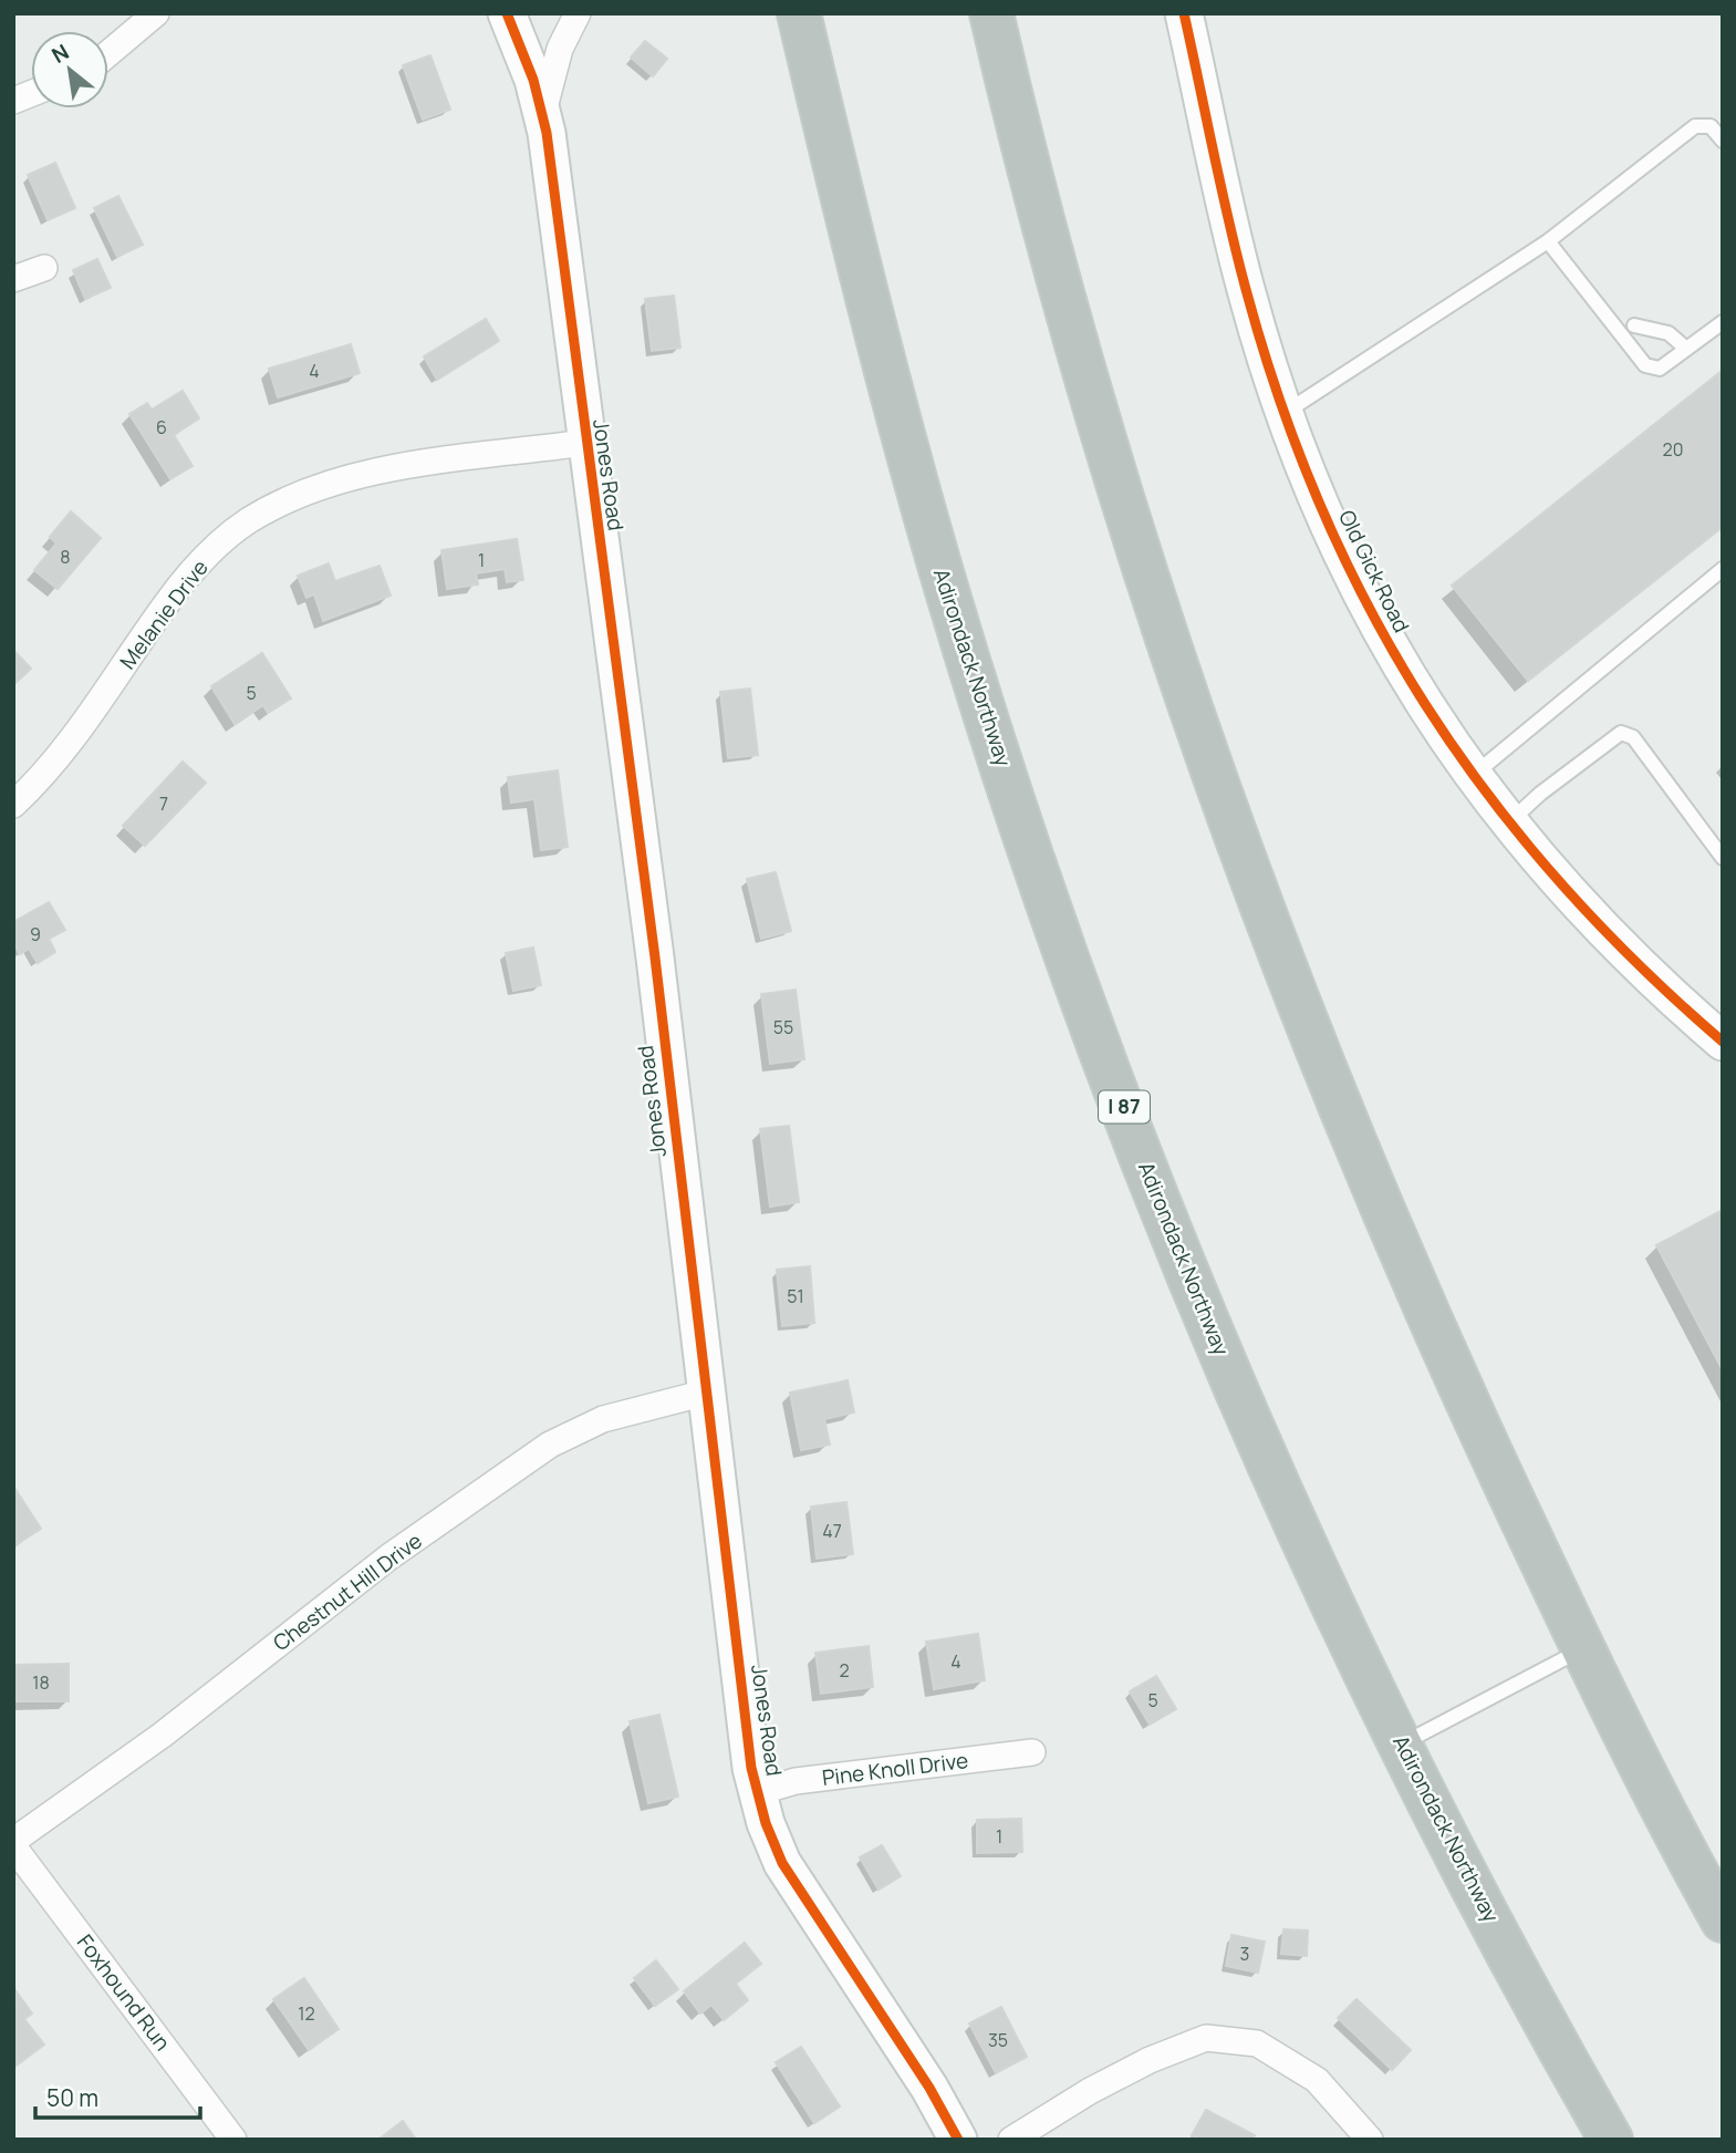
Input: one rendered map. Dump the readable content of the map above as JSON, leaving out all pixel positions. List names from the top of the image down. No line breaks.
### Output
{"streets":{"highway":["Adirondack Northway","I 87"],"street":["Jones Road","Old Gick Road","Melanie Drive","Chestnut Hill Drive","Pine Knoll Drive","Foxhound Run"]},"crossings":[["Jones Road","Melanie Drive"],["Jones Road","Chestnut Hill Drive"],["Jones Road","Pine Knoll Drive"],["Chestnut Hill Drive","Foxhound Run"]],"house_numbers":["4","6","20","8","1","5","7","9","55","51","47","4","2","18","5","1","3","12","35"],"scale_bar":"50 m","north":"top left"}
